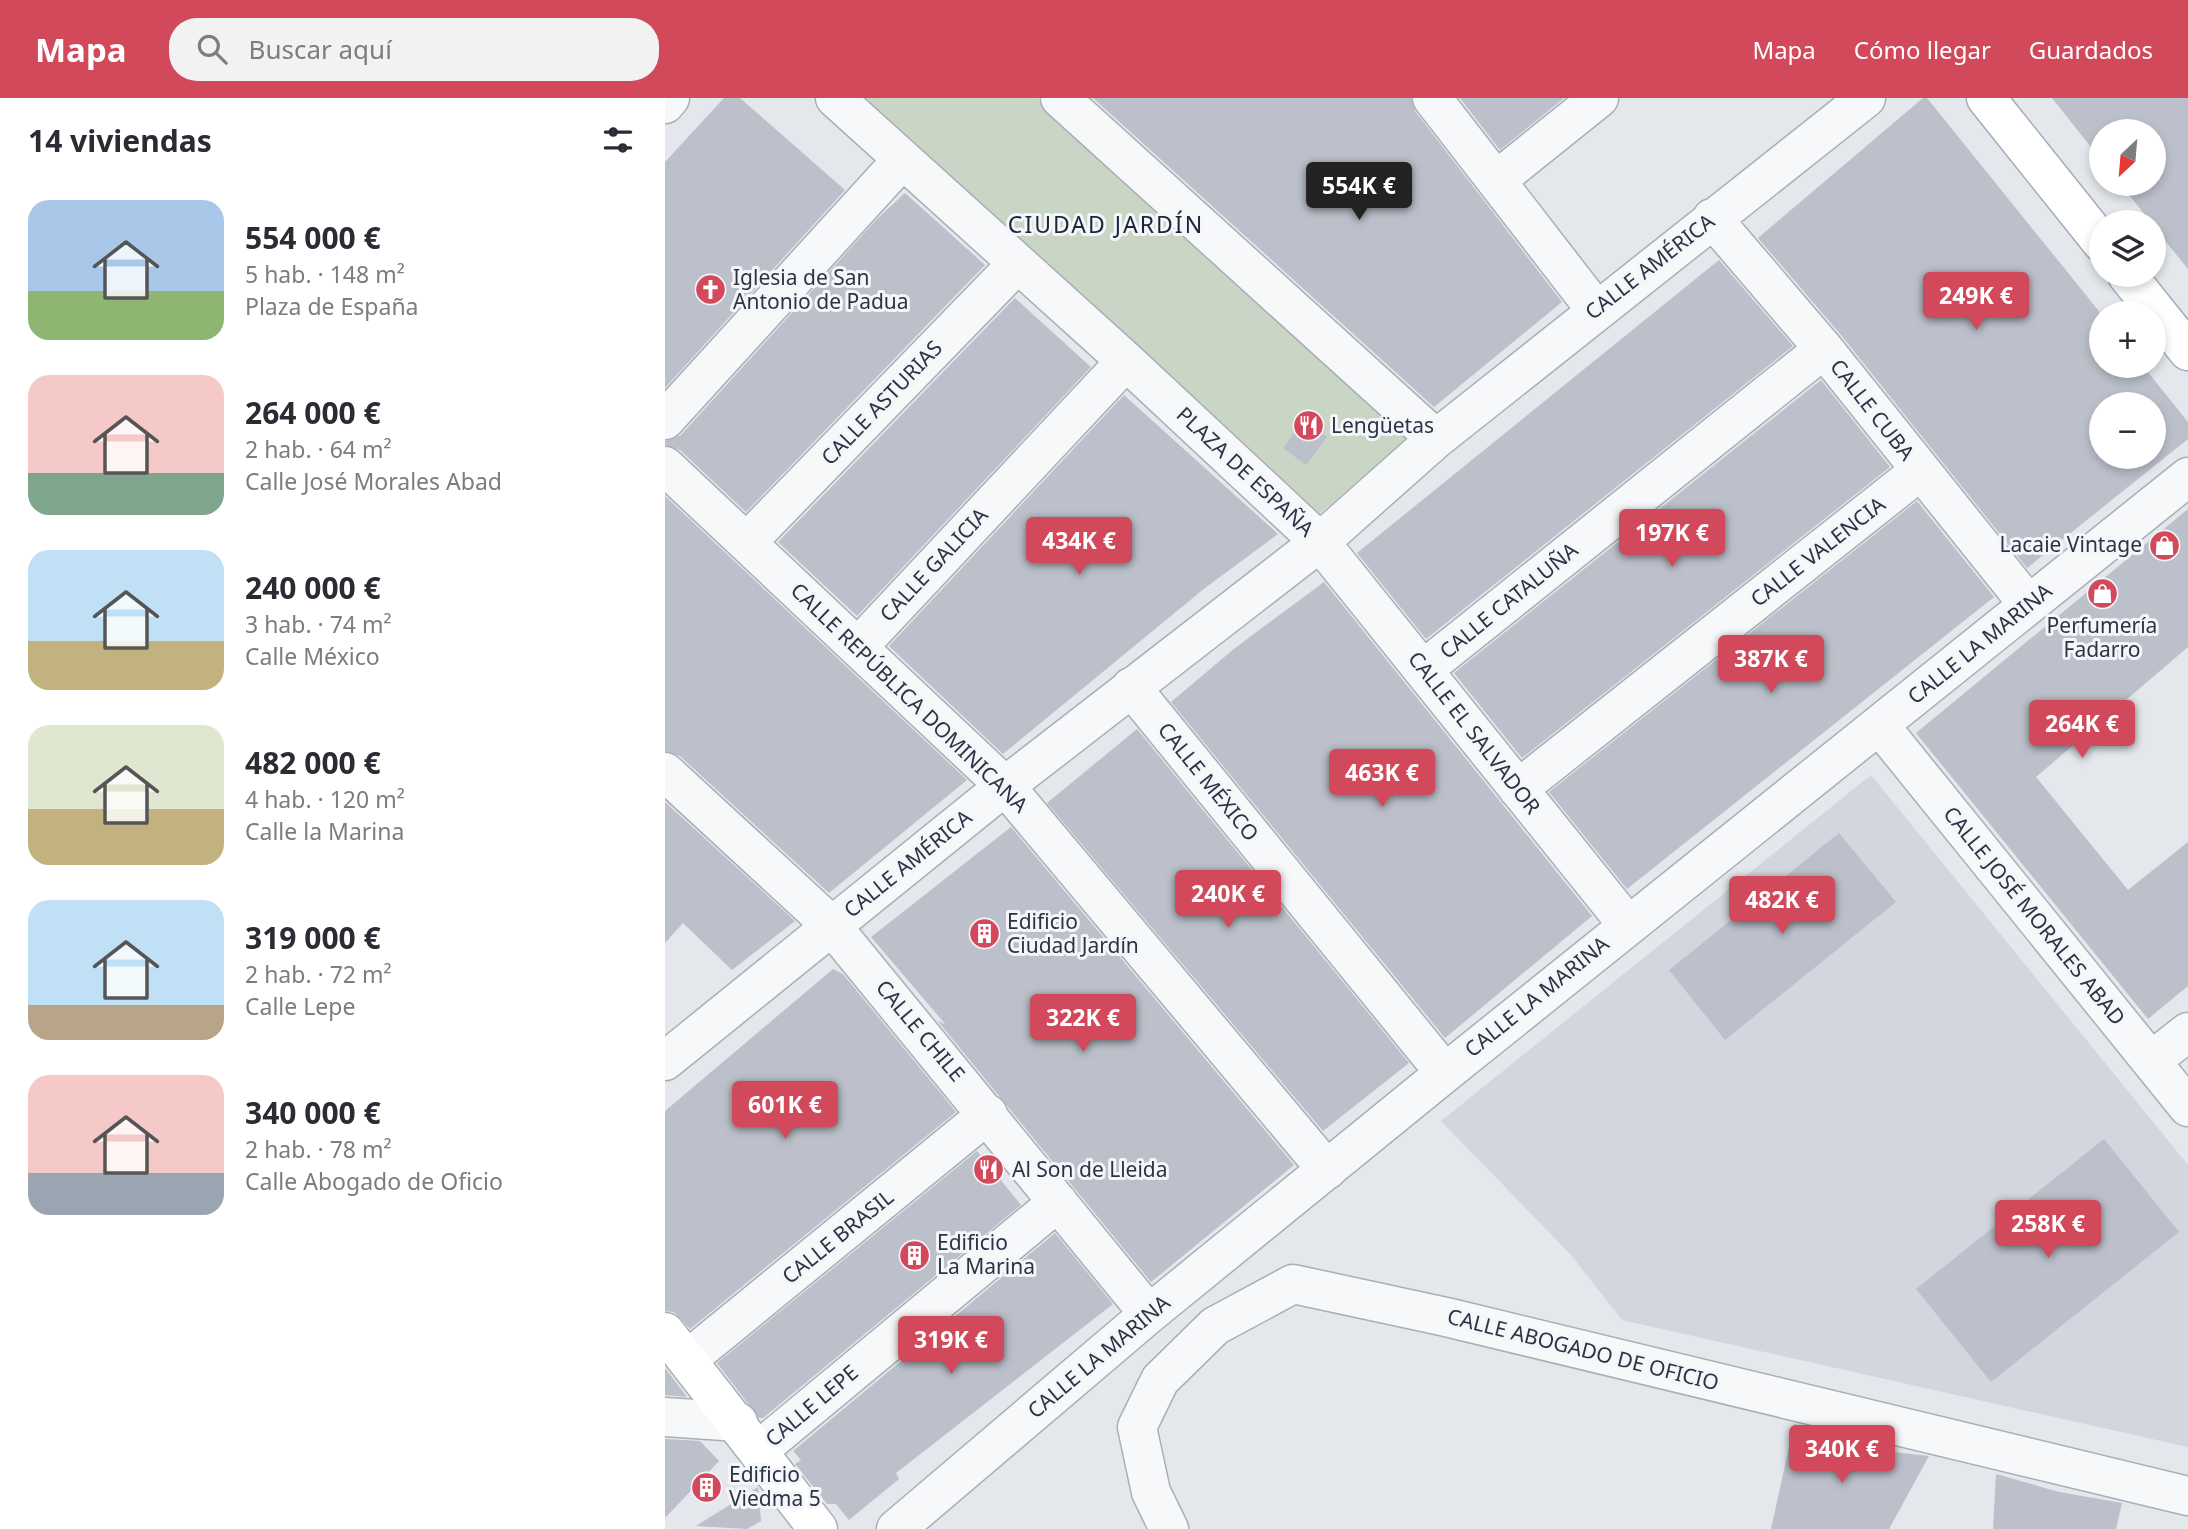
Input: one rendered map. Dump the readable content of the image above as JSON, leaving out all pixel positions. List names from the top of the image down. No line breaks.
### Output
{"streets":{"street":["CALLE AMÉRICA","CALLE ASTURIAS","CALLE CUBA","PLAZA DE ESPAÑA","CALLE VALENCIA","CALLE GALICIA","CALLE CATALUÑA","CALLE LA MARINA","CALLE REPÚBLICA DOMINICANA","CALLE EL SALVADOR","CALLE MÉXICO","CALLE JOSÉ MORALES ABAD","CALLE CHILE","CALLE BRASIL","CALLE ABOGADO DE OFICIO","CALLE LEPE"]},"crossings":[["CALLE AMÉRICA","CALLE CUBA"],["CALLE AMÉRICA","PLAZA DE ESPAÑA"],["CALLE AMÉRICA","CALLE REPÚBLICA DOMINICANA"],["CALLE AMÉRICA","CALLE EL SALVADOR"],["CALLE AMÉRICA","CALLE MÉXICO"],["CALLE AMÉRICA","CALLE CHILE"],["CALLE ASTURIAS","PLAZA DE ESPAÑA"],["CALLE ASTURIAS","CALLE REPÚBLICA DOMINICANA"],["CALLE CUBA","CALLE VALENCIA"],["CALLE CUBA","CALLE CATALUÑA"],["CALLE CUBA","CALLE LA MARINA"],["PLAZA DE ESPAÑA","CALLE GALICIA"],["PLAZA DE ESPAÑA","CALLE EL SALVADOR"],["CALLE VALENCIA","CALLE EL SALVADOR"],["CALLE GALICIA","CALLE REPÚBLICA DOMINICANA"],["CALLE CATALUÑA","CALLE EL SALVADOR"],["CALLE LA MARINA","CALLE REPÚBLICA DOMINICANA"],["CALLE LA MARINA","CALLE EL SALVADOR"],["CALLE LA MARINA","CALLE MÉXICO"],["CALLE LA MARINA","CALLE JOSÉ MORALES ABAD"],["CALLE LA MARINA","CALLE CHILE"],["CALLE CHILE","CALLE BRASIL"],["CALLE CHILE","CALLE LEPE"]],"districts":["CIUDAD JARDÍN"],"places":{"church":["Iglesia de San Antonio de Padua"],"restaurant":["Lengüetas","Al Son de Lleida"],"shop":["Lacaie Vintage","Perfumería Fadarro"],"building":["Edificio Ciudad Jardín","Edificio La Marina","Edificio Viedma 5"]},"north":"bottom left","page":{"header":"Mapa","search":"Buscar aquí","nav":["Mapa","Cómo llegar","Guardados"],"heading":"14 viviendas","map_buttons":["+","−"],"price":["554K €","249K €","197K €","434K €","387K €","264K €","463K €","240K €","482K €","322K €","601K €","258K €","319K €","340K €"],"list":[{"name":"554 000 €","note":"5 hab. · 148 m² · Plaza de España"},{"name":"264 000 €","note":"2 hab. · 64 m² · Calle José Morales Abad"},{"name":"240 000 €","note":"3 hab. · 74 m² · Calle México"},{"name":"482 000 €","note":"4 hab. · 120 m² · Calle la Marina"},{"name":"319 000 €","note":"2 hab. · 72 m² · Calle Lepe"},{"name":"340 000 €","note":"2 hab. · 78 m² · Calle Abogado de Oficio"}]}}
